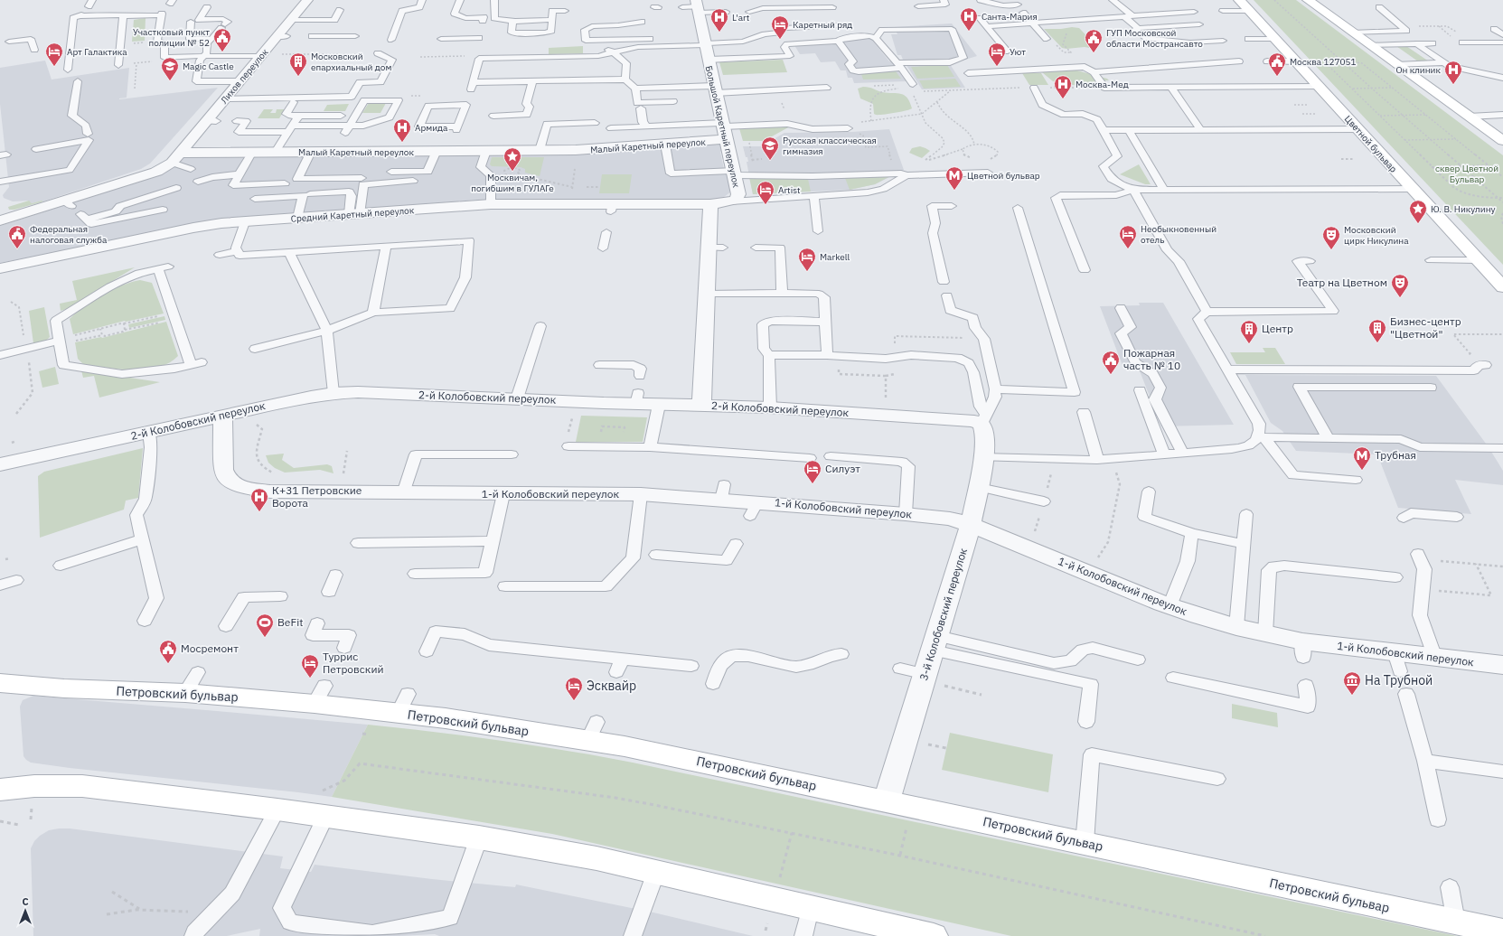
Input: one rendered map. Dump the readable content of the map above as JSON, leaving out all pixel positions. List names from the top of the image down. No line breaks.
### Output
{"streets":{"main road":["Цветной бульвар","Петровский бульвар"],"street":["Лихов переулок","Большой Каретный переулок","Малый Каретный переулок","Средний Каретный переулок","2-й Колобовский переулок","1-й Колобовский переулок","3-й Колобовский переулок"]},"crossings":[["Лихов переулок","Малый Каретный переулок"],["Большой Каретный переулок","Малый Каретный переулок"],["Большой Каретный переулок","Средний Каретный переулок"],["2-й Колобовский переулок","1-й Колобовский переулок"],["2-й Колобовский переулок","3-й Колобовский переулок"],["1-й Колобовский переулок","3-й Колобовский переулок"],["3-й Колобовский переулок","Петровский бульвар"]],"parks":["сквер Цветной Бульвар"],"places":{"hospital":["Санта-Мария","L'art","Он клиник","Москва-Мед","Армида","К+31 Петровские Ворота"],"hotel":["Каретный ряд","Арт Галактика","Уют","Artist","Необыкновенный отель","Markell","Силуэт","Туррис Петровский","Эсквайр"],"public building":["Участковый пункт полиции № 52","ГУП Московской области Мострансавто","Москва 127051","Федеральная налоговая служба","Пожарная часть № 10","Мосремонт"],"building":["Московский епархиальный дом","Бизнес-центр \"Цветной\"","Центр"],"school or university":["Magic Castle","Русская классическая гимназия"],"place":["Москвичам, погибшим в ГУЛАГе","Ю. В. Никулину"],"metro station":["Цветной бульвар","Трубная"],"theatre":["Московский цирк Никулина","Театр на Цветном"],"sports":["BeFit"],"museum":["На Трубной"]},"north":"top"}
